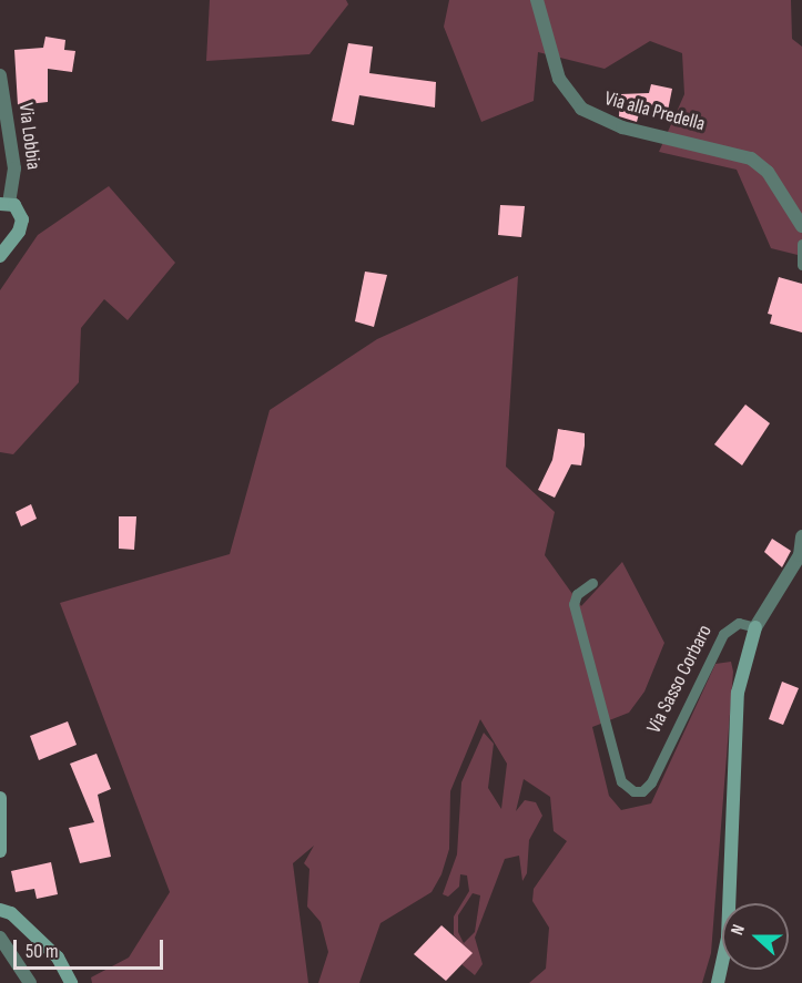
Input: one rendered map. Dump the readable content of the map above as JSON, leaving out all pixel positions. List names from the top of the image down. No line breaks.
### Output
{"streets":{"street":["Via alla Predella","Via Lobbia"],"lane":["Via Sasso Corbaro"]},"scale_bar":"50 m","north":"left"}
